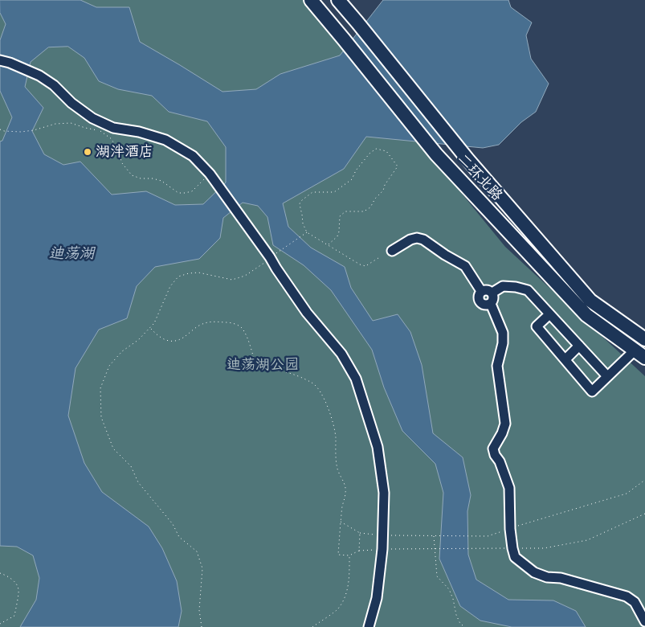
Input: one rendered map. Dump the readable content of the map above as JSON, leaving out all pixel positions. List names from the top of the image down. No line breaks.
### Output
{"streets":{"highway":["二环北路"]},"water":["迪荡湖"],"parks":["迪荡湖公园"],"places":["湖泮酒店"]}
